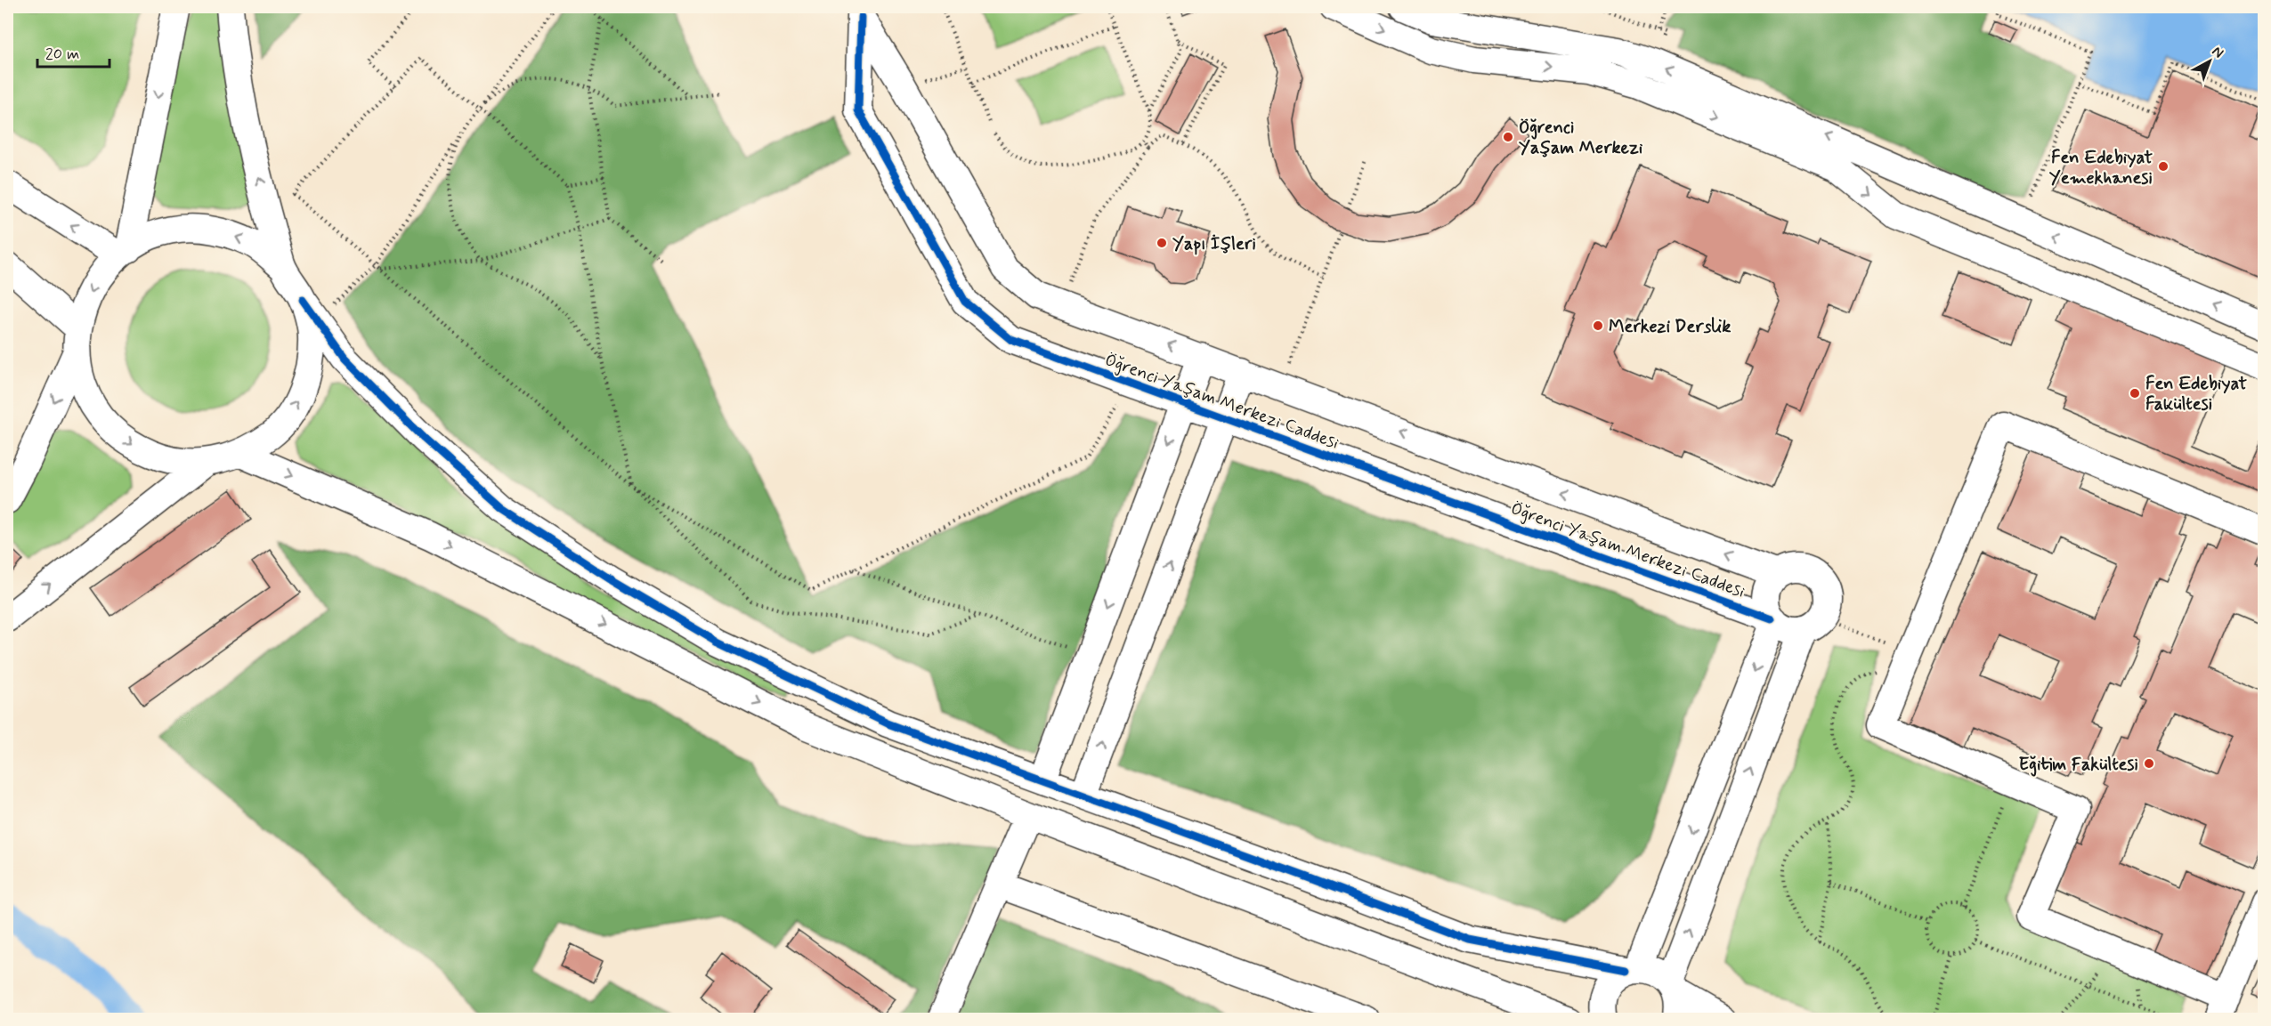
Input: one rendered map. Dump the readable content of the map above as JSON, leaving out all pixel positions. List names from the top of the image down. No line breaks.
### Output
{"streets":{"street":["Öğrenci Yaşam Merkezi Caddesi"]},"places":["Öğrenci Yaşam Merkezi","Fen Edebiyat Yemekhanesi","Yapı İşleri","Merkezi Derslik","Fen Edebiyat Fakültesi","Eğitim Fakültesi"],"scale_bar":"20 m","north":"top right"}
